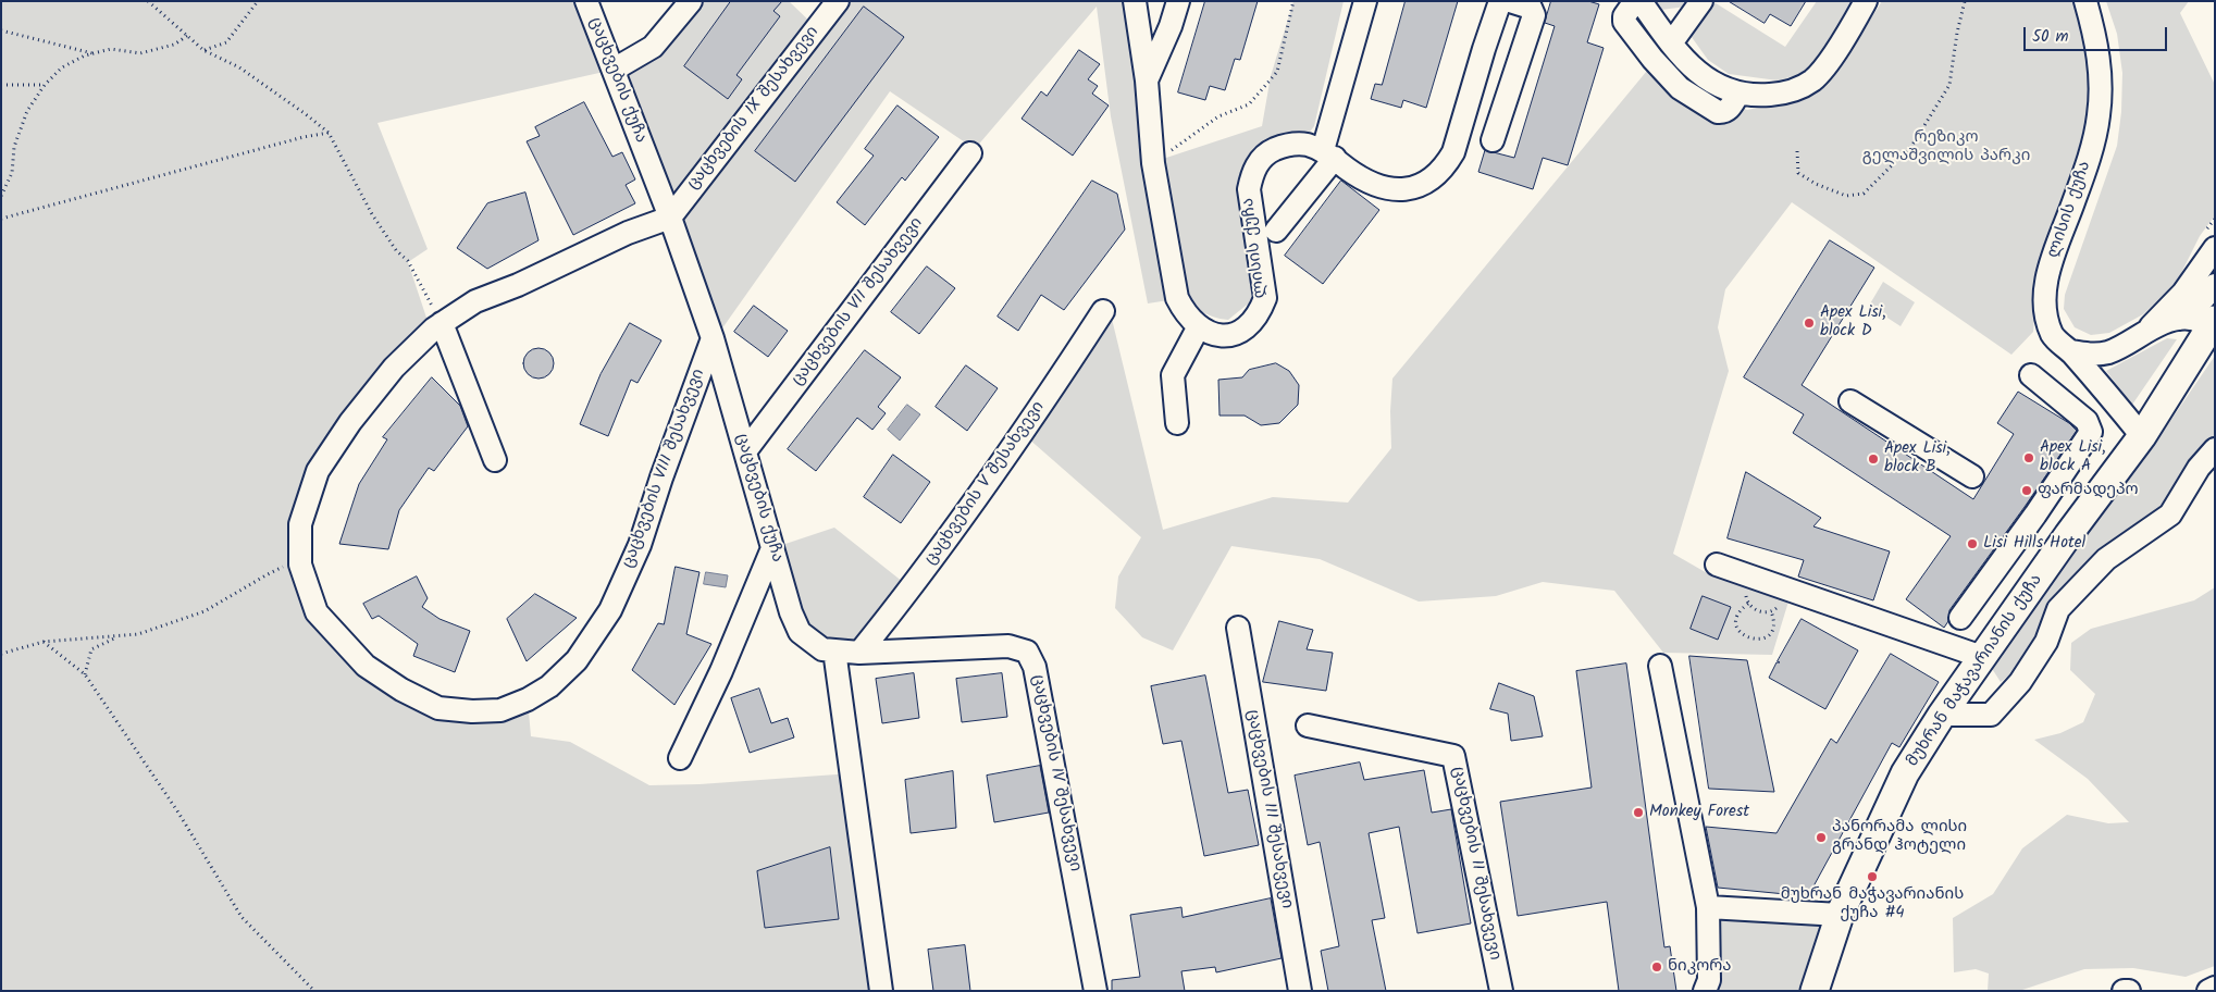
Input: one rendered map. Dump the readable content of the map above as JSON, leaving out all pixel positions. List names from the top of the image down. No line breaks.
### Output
{"streets":{"main road":["მუხრან მაჭავარიანის ქუჩა"],"street":["ცაცხვების ქუჩა","ცაცხვების IX შესახვევი","ლისის ქუჩა","ცაცხვების VII შესახვევი","ცაცხვების VIII შესახვევი","ცაცხვების V შესახვევი","ცაცხვების IV შესახვევი","ცაცხვების III შესახვევი","ცაცხვების II შესახვევი"]},"crossings":[["ცაცხვების ქუჩა","ცაცხვების IX შესახვევი"],["ცაცხვების ქუჩა","ცაცხვების VII შესახვევი"],["ცაცხვების ქუჩა","ცაცხვების VIII შესახვევი"],["ცაცხვების ქუჩა","ცაცხვების IV შესახვევი"],["ცაცხვების IX შესახვევი","ცაცხვების VIII შესახვევი"],["ლისის ქუჩა","მუხრან მაჭავარიანის ქუჩა"],["ცაცხვების V შესახვევი","ცაცხვების IV შესახვევი"]],"parks":["რეზიკო გელაშვილის პარკი"],"places":["Apex Lisi, block D","Apex Lisi, block A","Apex Lisi, block B","ფარმადეპო","Lisi Hills Hotel","Monkey Forest","პანორამა ლისი გრანდ ჰოტელი","მუხრან მაჭავარიანის ქუჩა #4","ნიკორა"],"scale_bar":"50 m"}
